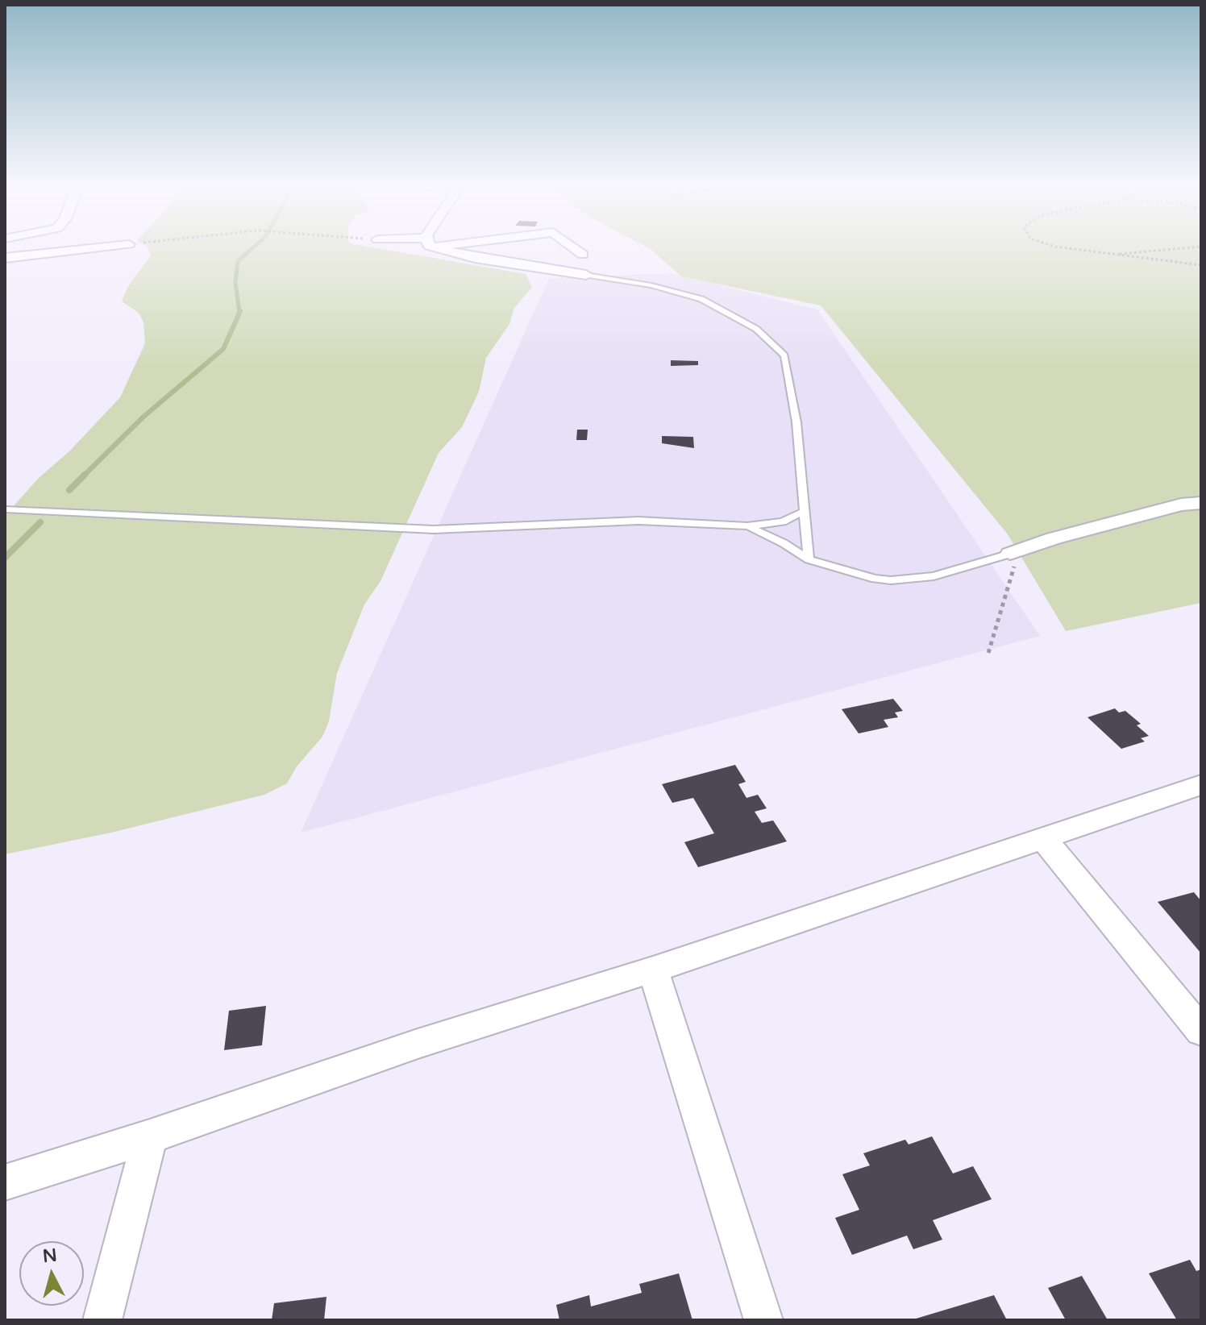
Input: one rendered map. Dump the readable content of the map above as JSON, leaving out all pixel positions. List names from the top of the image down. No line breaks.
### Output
{"north":"top"}
